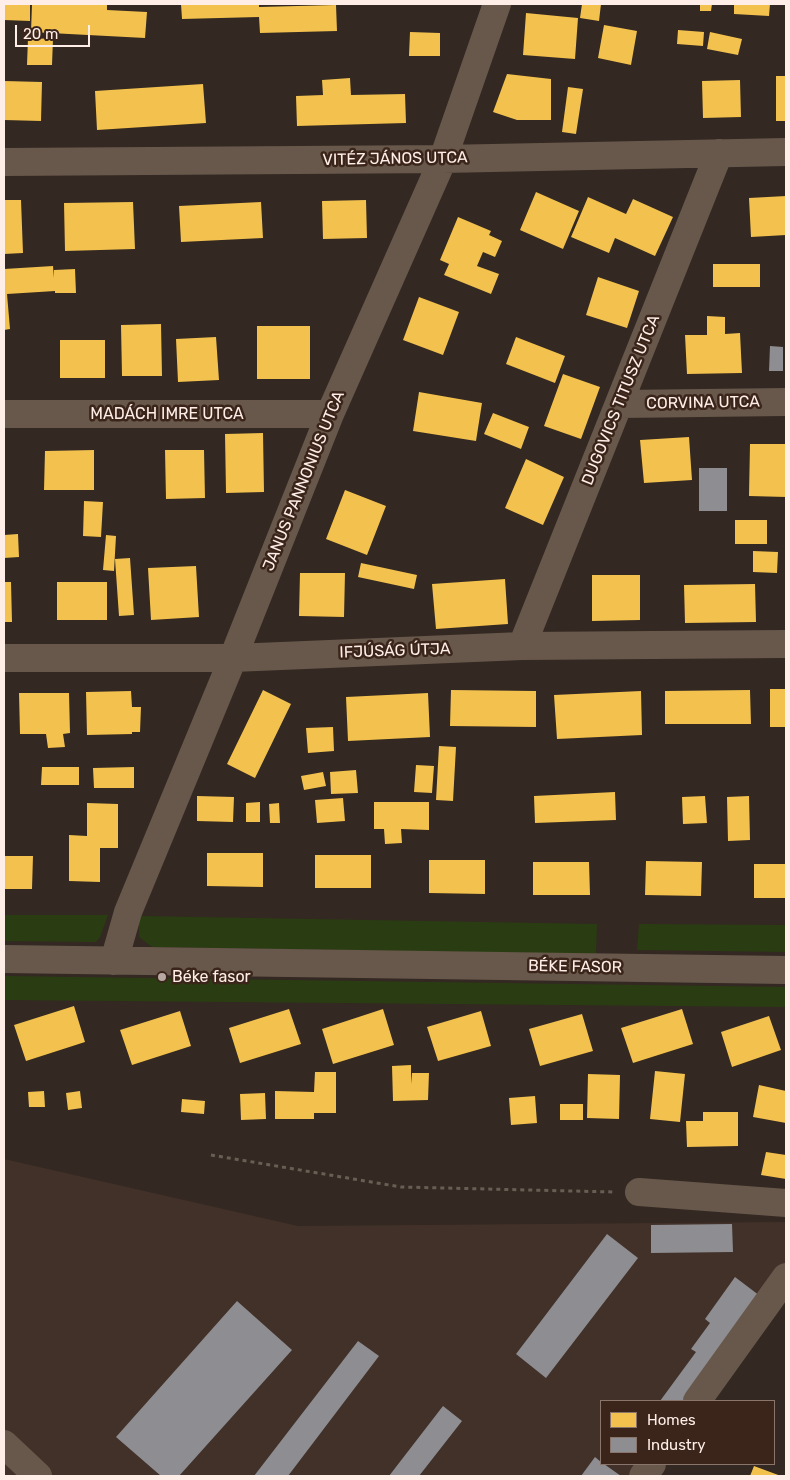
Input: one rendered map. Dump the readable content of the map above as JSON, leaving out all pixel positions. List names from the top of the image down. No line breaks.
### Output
{"streets":{"street":["VITÉZ JÁNOS UTCA","DUGOVICS TITUSZ UTCA","CORVINA UTCA","MADÁCH IMRE UTCA","JANUS PANNONIUS UTCA","IFJÚSÁG ÚTJA","BÉKE FASOR"]},"crossings":[["VITÉZ JÁNOS UTCA","DUGOVICS TITUSZ UTCA"],["VITÉZ JÁNOS UTCA","JANUS PANNONIUS UTCA"],["DUGOVICS TITUSZ UTCA","CORVINA UTCA"],["DUGOVICS TITUSZ UTCA","IFJÚSÁG ÚTJA"],["MADÁCH IMRE UTCA","JANUS PANNONIUS UTCA"],["JANUS PANNONIUS UTCA","IFJÚSÁG ÚTJA"],["JANUS PANNONIUS UTCA","BÉKE FASOR"]],"places":["Béke fasor"],"legend":["Homes","Industry"],"scale_bar":"20 m"}
